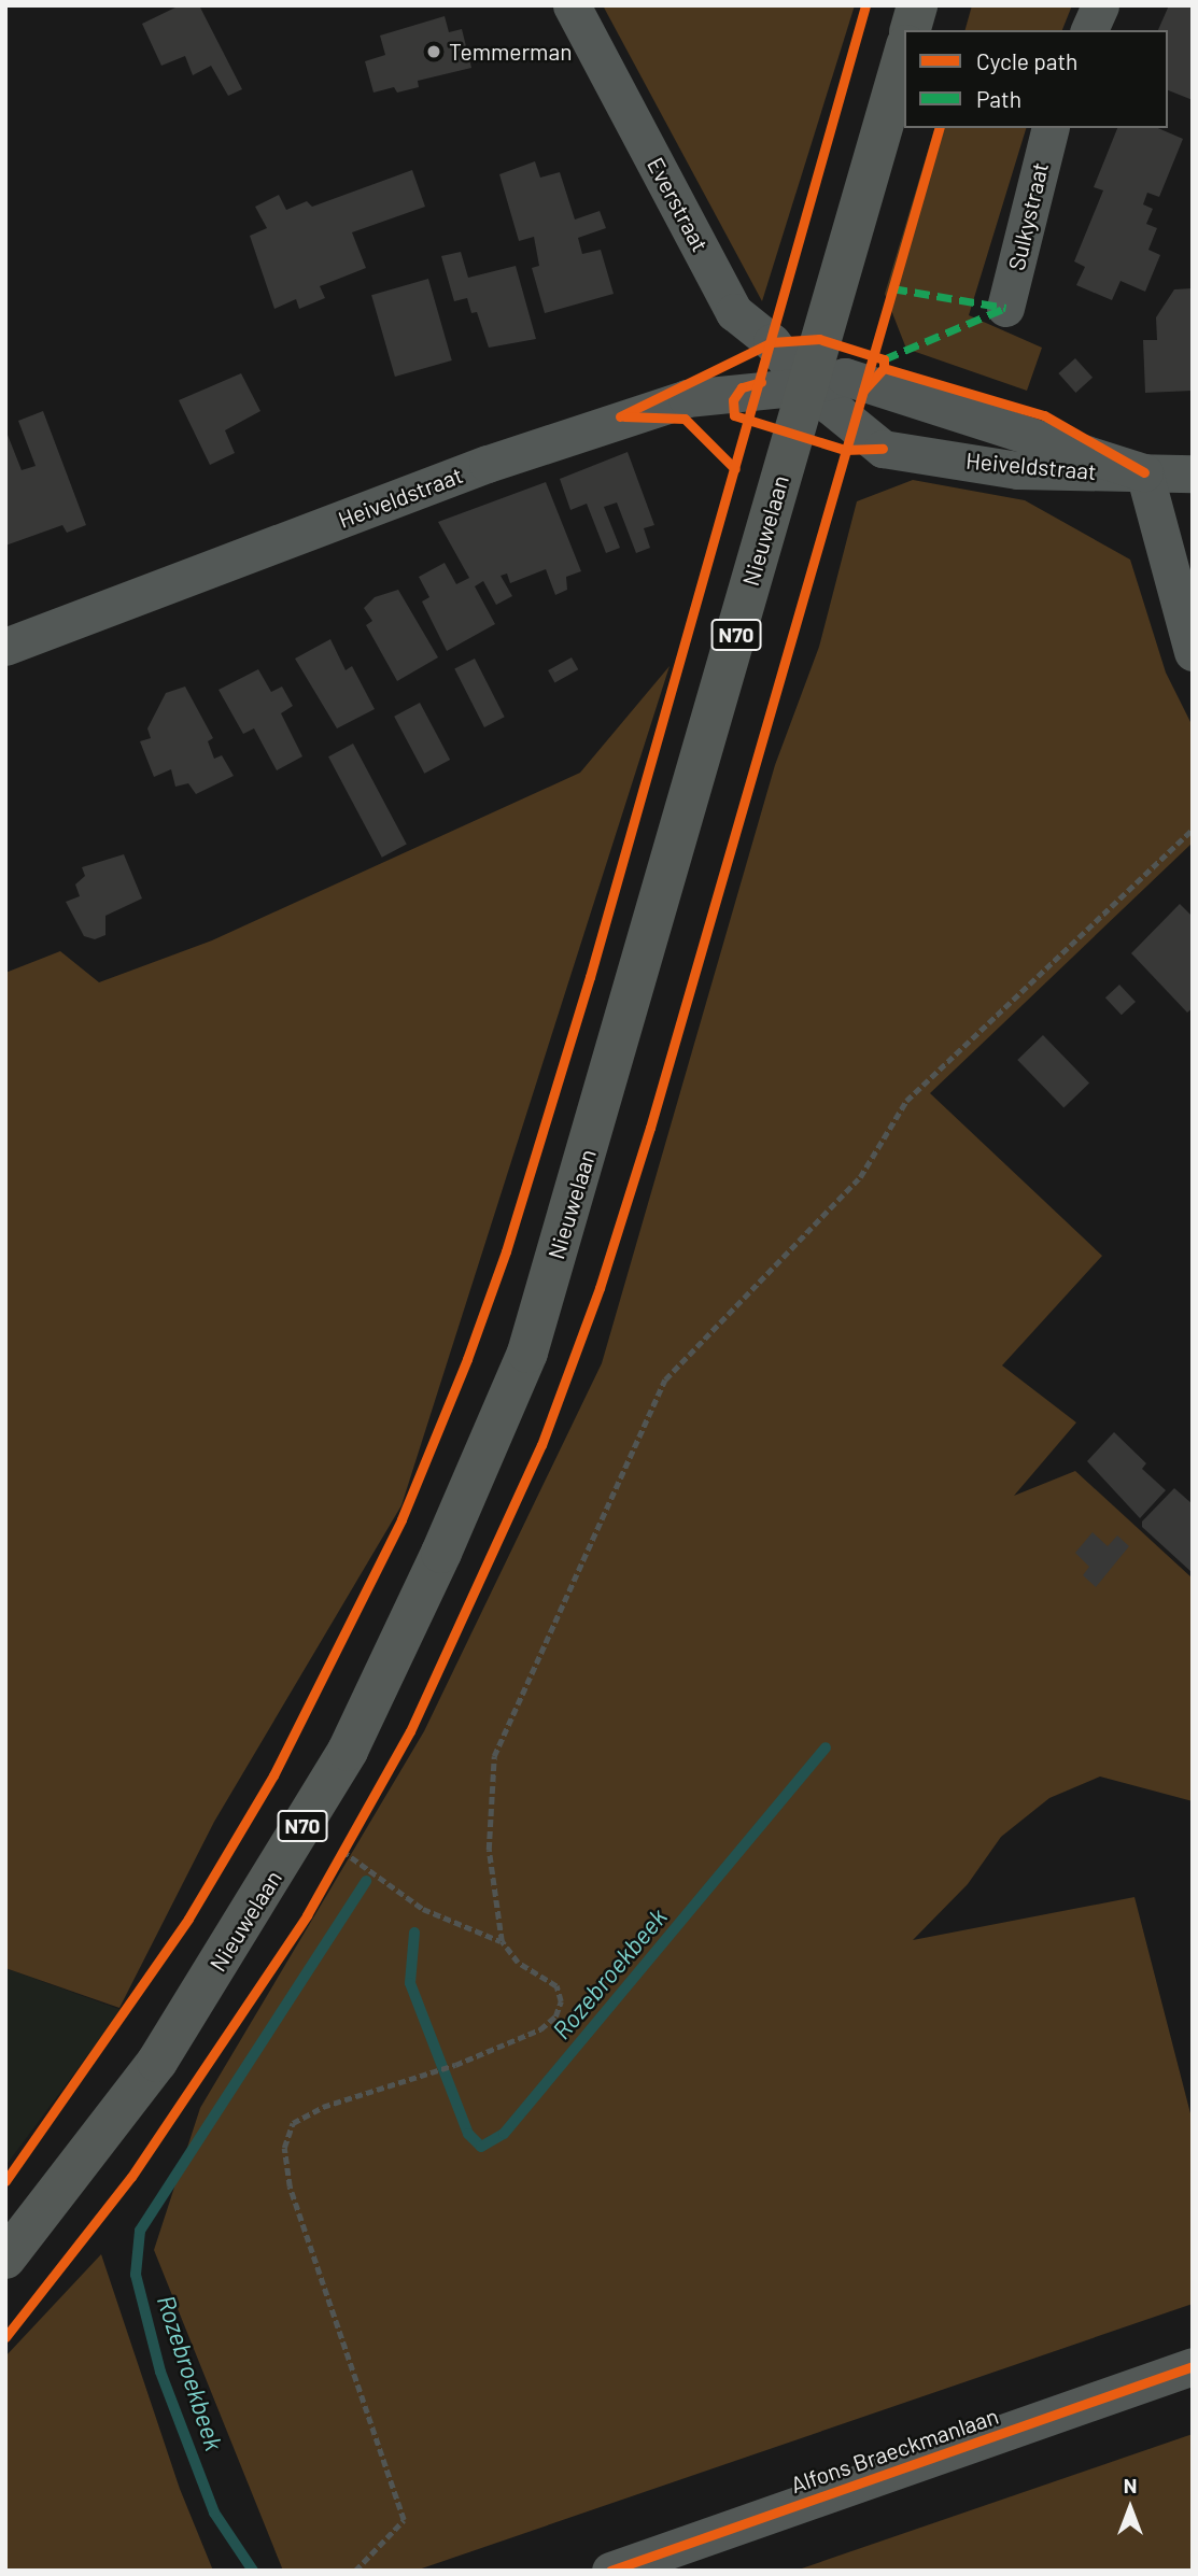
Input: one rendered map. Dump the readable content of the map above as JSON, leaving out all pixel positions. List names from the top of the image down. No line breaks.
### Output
{"streets":{"main road":["Nieuwelaan","N70"],"street":["Everstraat","Sulkystraat","Heiveldstraat","Alfons Braeckmanlaan"]},"crossings":[["Everstraat","Heiveldstraat"],["Everstraat","Nieuwelaan"],["Heiveldstraat","Nieuwelaan"]],"water":["Rozebroekbeek"],"places":["Temmerman"],"legend":["Cycle path","Path"],"north":"top"}
